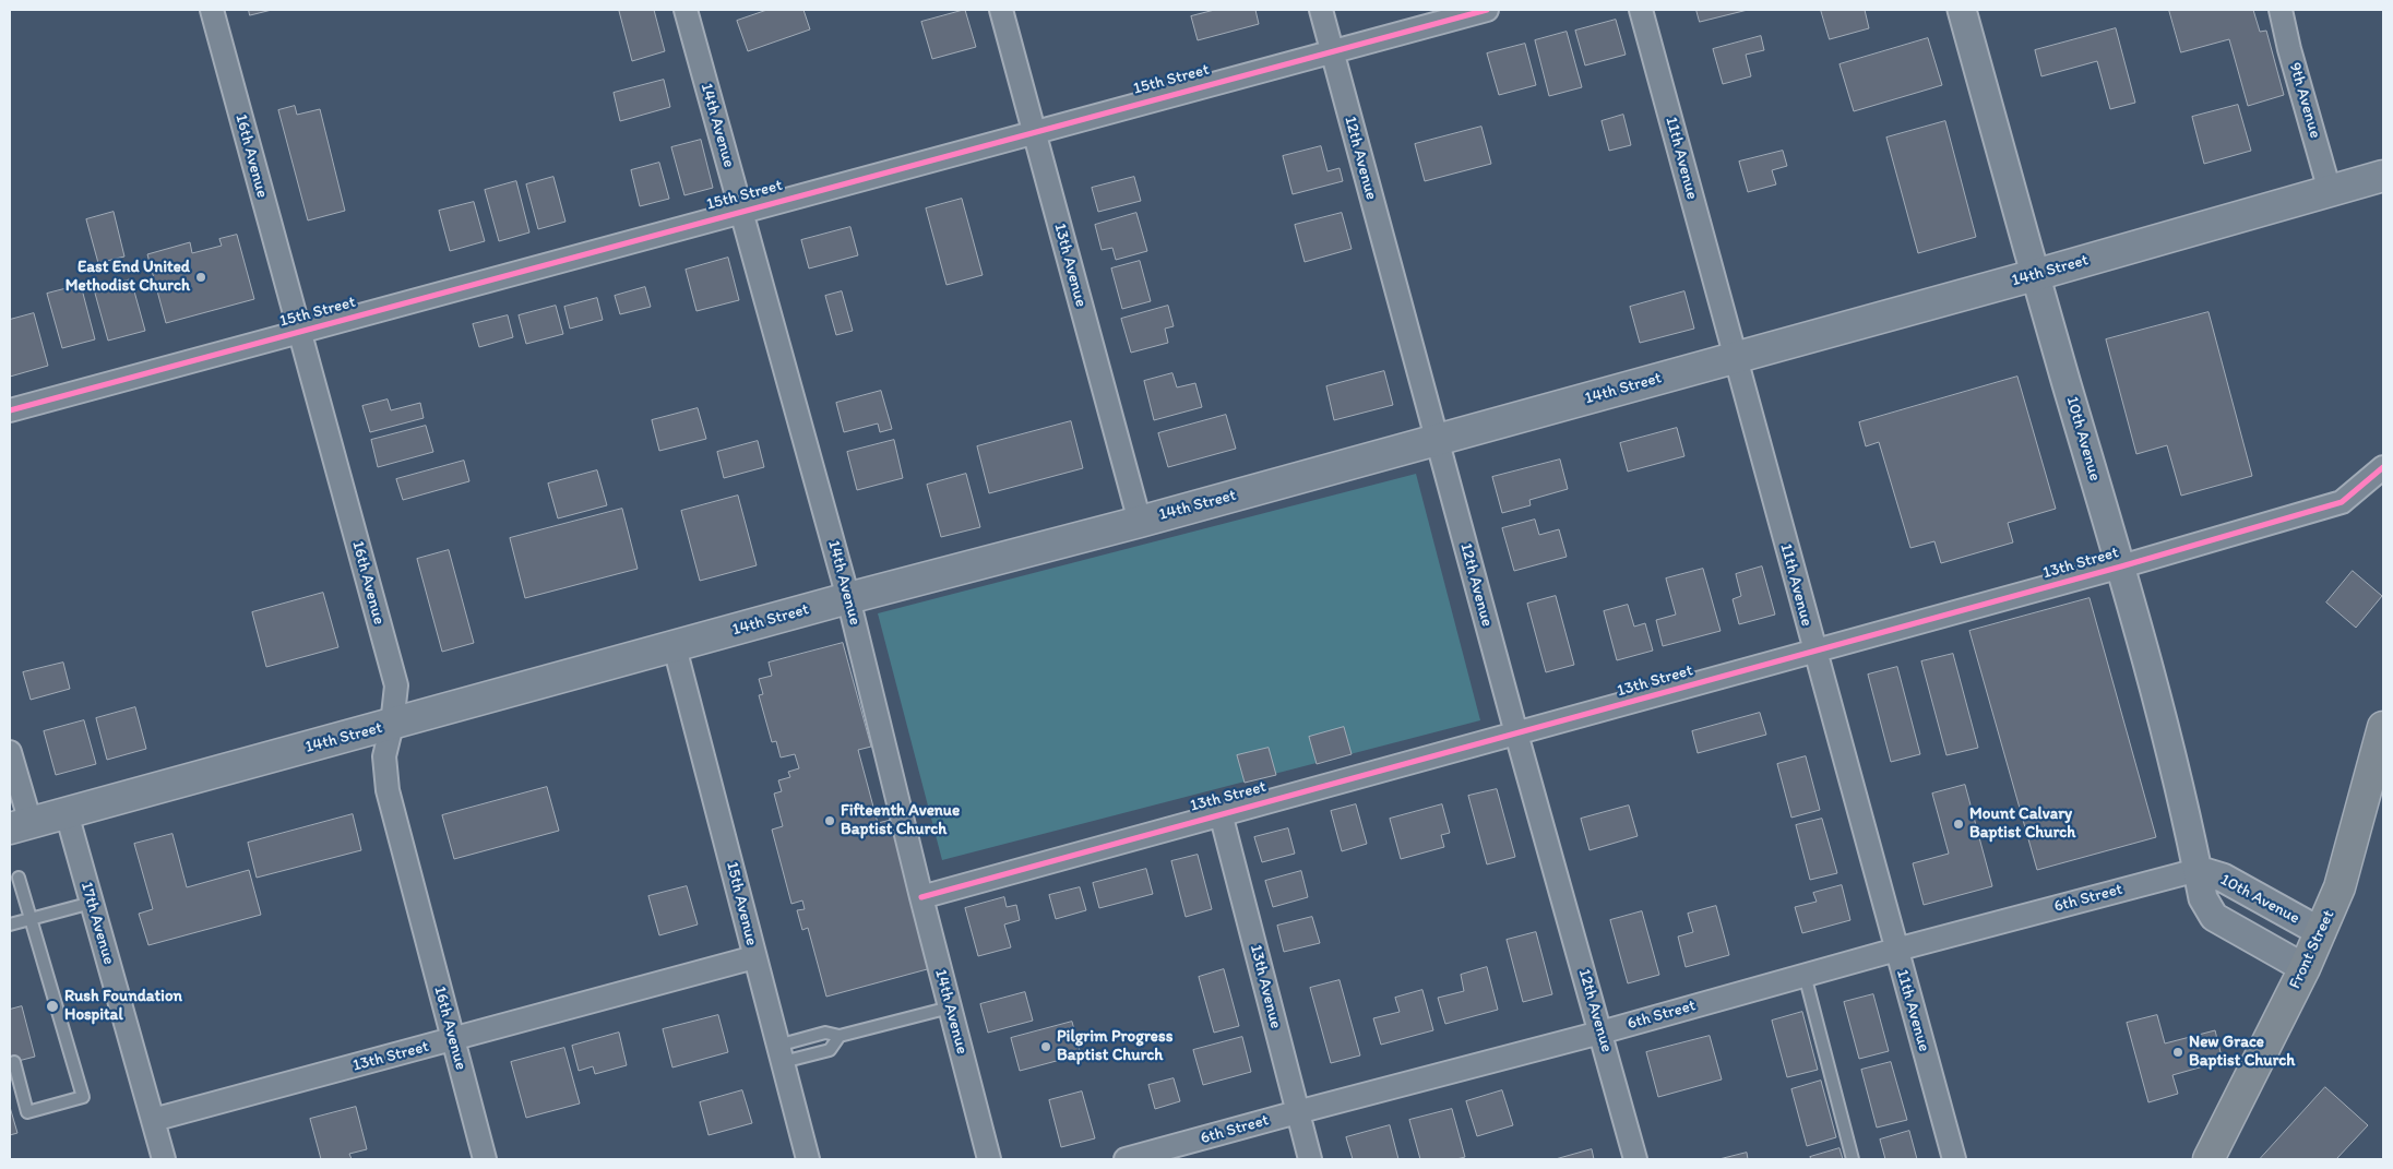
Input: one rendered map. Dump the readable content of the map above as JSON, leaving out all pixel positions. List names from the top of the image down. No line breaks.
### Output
{"streets":{"main road":["14th Street","Front Street"],"street":["15th Street","9th Avenue","14th Avenue","16th Avenue","12th Avenue","11th Avenue","13th Avenue","10th Avenue","13th Street","6th Street","15th Avenue","17th Avenue"]},"crossings":[["15th Street","14th Avenue"],["15th Street","16th Avenue"],["15th Street","12th Avenue"],["15th Street","13th Avenue"],["9th Avenue","14th Street"],["14th Avenue","14th Street"],["14th Avenue","13th Street"],["16th Avenue","14th Street"],["16th Avenue","13th Street"],["12th Avenue","14th Street"],["12th Avenue","13th Street"],["12th Avenue","6th Street"],["11th Avenue","14th Street"],["11th Avenue","13th Street"],["11th Avenue","6th Street"],["13th Avenue","14th Street"],["13th Avenue","13th Street"],["13th Avenue","6th Street"],["14th Street","10th Avenue"],["14th Street","15th Avenue"],["14th Street","17th Avenue"],["10th Avenue","13th Street"],["10th Avenue","6th Street"],["10th Avenue","Front Street"],["13th Street","15th Avenue"],["13th Street","17th Avenue"]],"places":["East End United Methodist Church","Fifteenth Avenue Baptist Church","Mount Calvary Baptist Church","Rush Foundation Hospital","Pilgrim Progress Baptist Church","New Grace Baptist Church"]}
